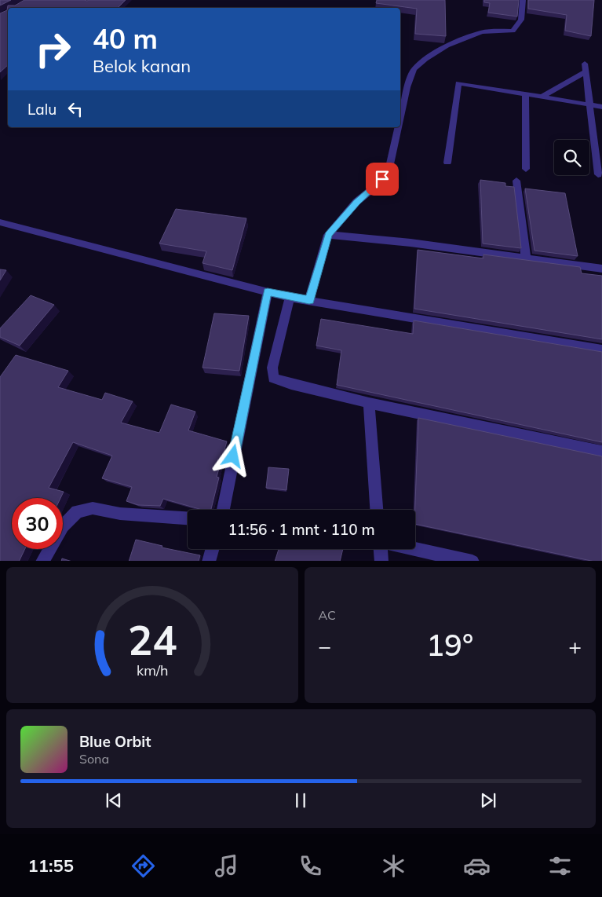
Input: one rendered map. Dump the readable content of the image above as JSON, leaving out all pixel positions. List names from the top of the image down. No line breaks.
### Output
{"page":{"turn":["40 m","Belok kanan"],"then":"Lalu","limit":"30","trip":"11:56 · 1 mnt · 110 m","tile":"AC","heat":["−","19°","+"],"song":["Blue Orbit","Sona"],"tabs":"11:55","gauge":["24","km/h"]}}
